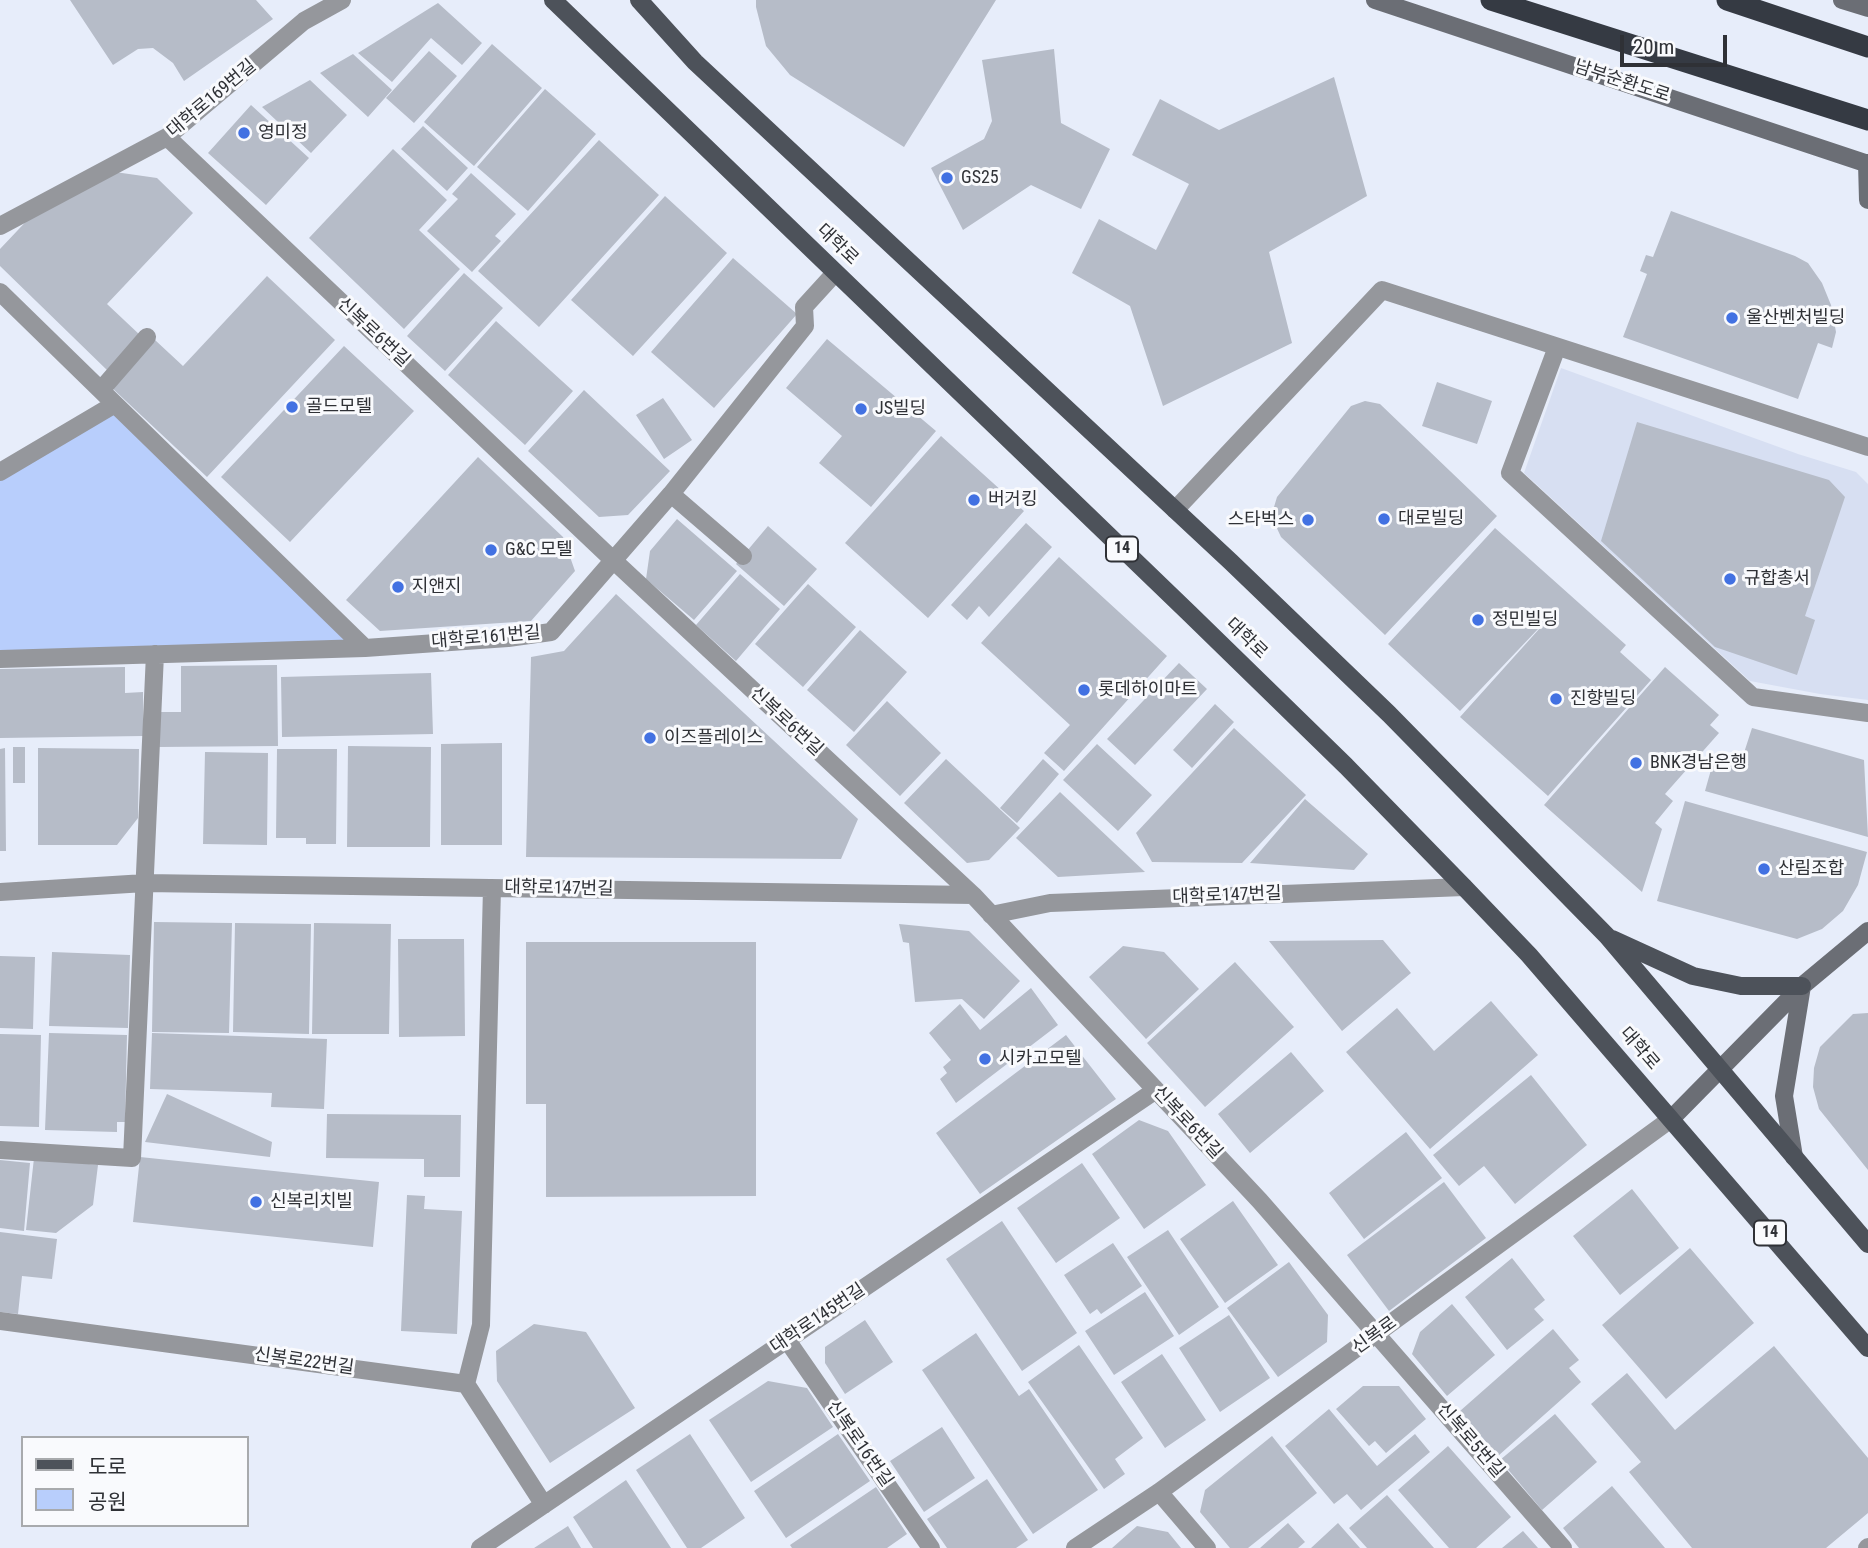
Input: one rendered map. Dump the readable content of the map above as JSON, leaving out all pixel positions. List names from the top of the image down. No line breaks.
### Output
{"streets":{"main road":["남부순환도로","대학로","14"],"street":["대학로169번길","신복로6번길","대학로161번길","대학로147번길","대학로145번길","신복로","신복로22번길","신복로5번길","신복로16번길"]},"crossings":[["대학로169번길","신복로6번길"],["대학로","대학로161번길"],["대학로","대학로147번길"],["대학로","신복로"],["신복로6번길","대학로161번길"],["신복로6번길","대학로147번길"],["신복로6번길","대학로145번길"],["신복로6번길","신복로"],["신복로6번길","신복로5번길"],["대학로145번길","신복로16번길"],["신복로","신복로5번길"]],"places":["영미정","GS25","울산벤처빌딩","골드모텔","JS빌딩","버거킹","대로빌딩","스타벅스","G&C 모텔","규합총서","지앤지","정민빌딩","롯데하이마트","진향빌딩","이즈플레이스","BNK경남은행","산림조합","시카고모텔","신복리치빌"],"legend":["도로","공원"],"scale_bar":"20 m"}
